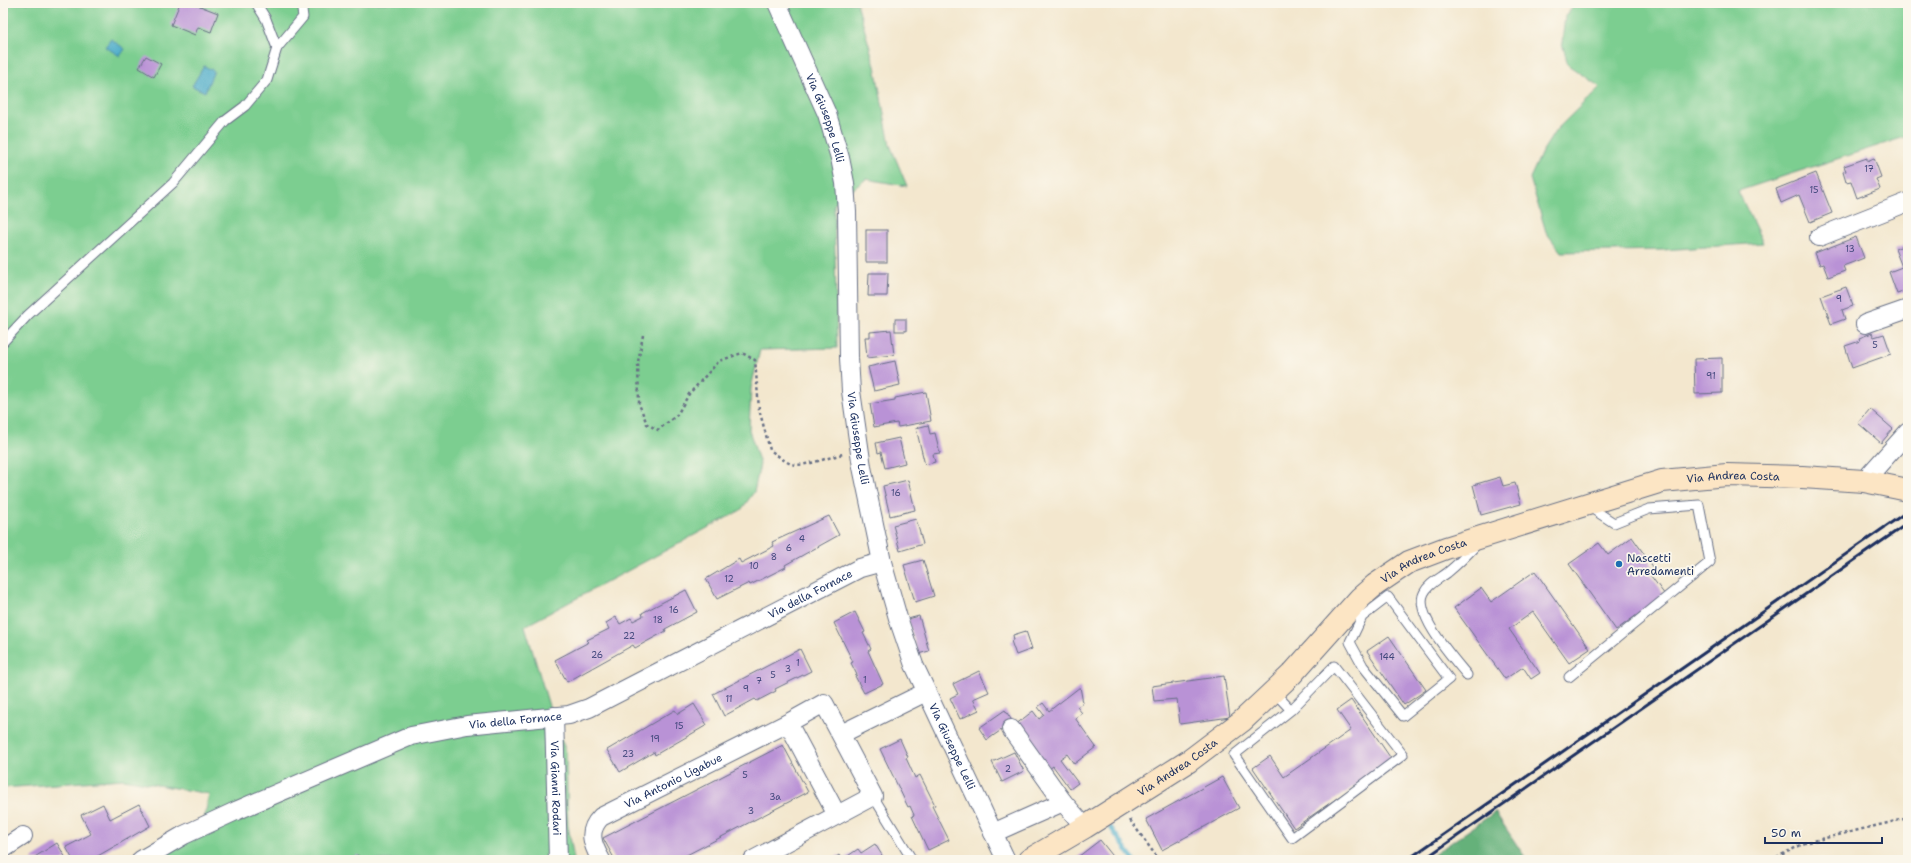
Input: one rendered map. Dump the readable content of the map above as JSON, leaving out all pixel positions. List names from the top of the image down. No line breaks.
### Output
{"streets":{"main road":["Via Andrea Costa"],"street":["Via Giuseppe Lelli","Via della Fornace","Via Antonio Ligabue","Via Gianni Rodari"]},"crossings":[["Via Giuseppe Lelli","Via della Fornace"],["Via della Fornace","Via Gianni Rodari"]],"places":["Nascetti Arredamenti"],"house_numbers":["17","15","13","9","5","91","16","4","6","8","10","12","16","18","22","26","144","1","3","5","1","7","9","11","15","19","23","2","5","3a","3"],"scale_bar":"50 m"}
